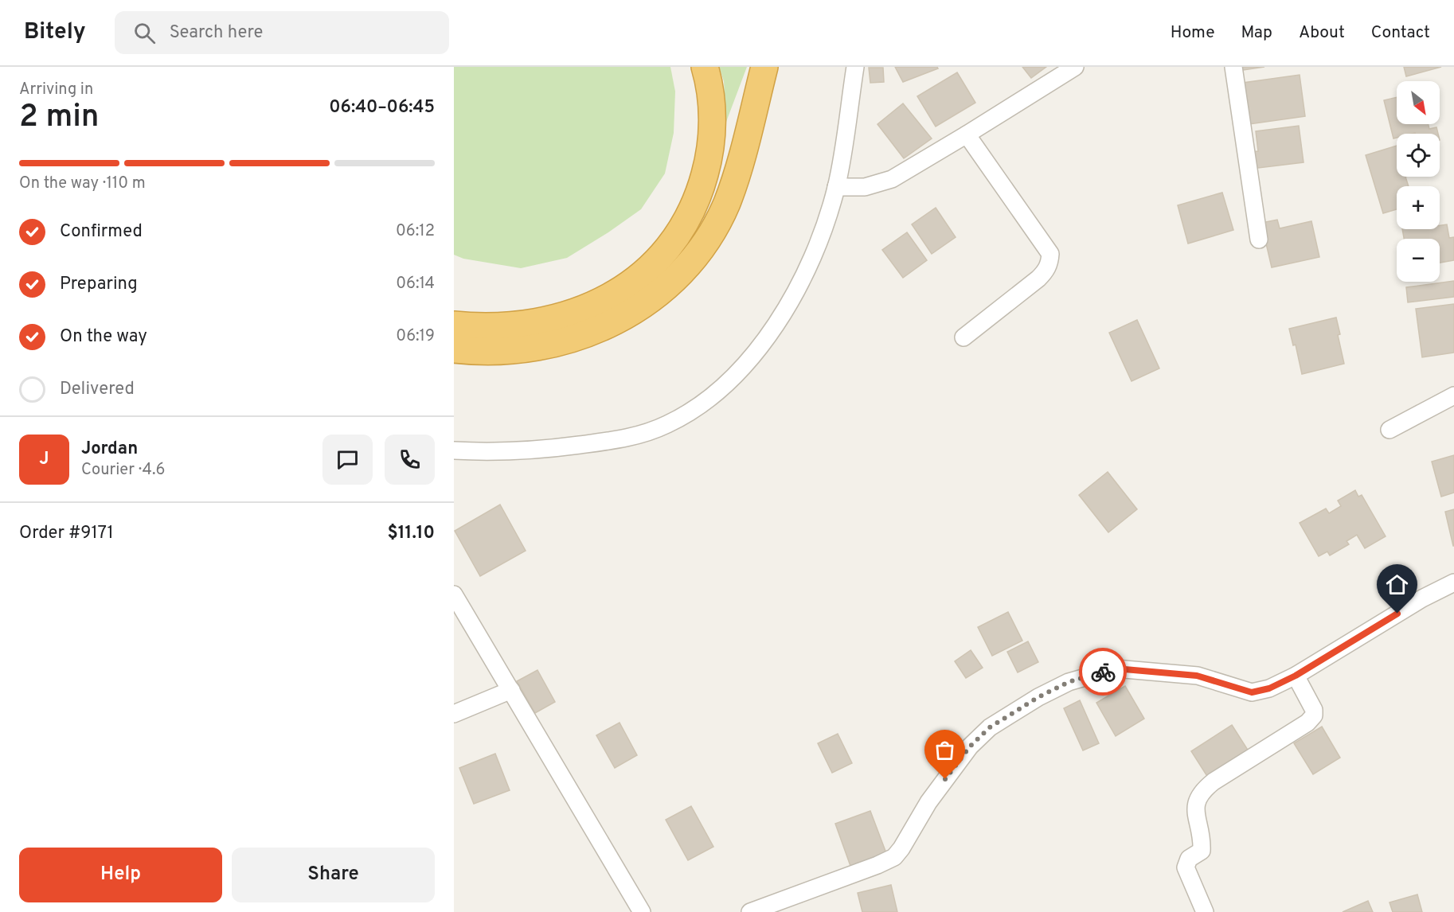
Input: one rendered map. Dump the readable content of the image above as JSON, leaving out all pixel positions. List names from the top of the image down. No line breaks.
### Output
{"north":"bottom right","page":{"header":"Bitely","search":"Search here","nav":["Home","Map","About","Contact"],"heading":["2 min","Arriving in","06:40–06:45"],"panel":["Jordan","Courier · 4.6","Order #9171","$11.10"],"map_buttons":["+","−"],"bar":"On the way · 110 m","list":[["Confirmed","06:12"],["Preparing","06:14"],["On the way","06:19"],"Delivered"],"round":"J","buttons":["Help","Share"]}}
